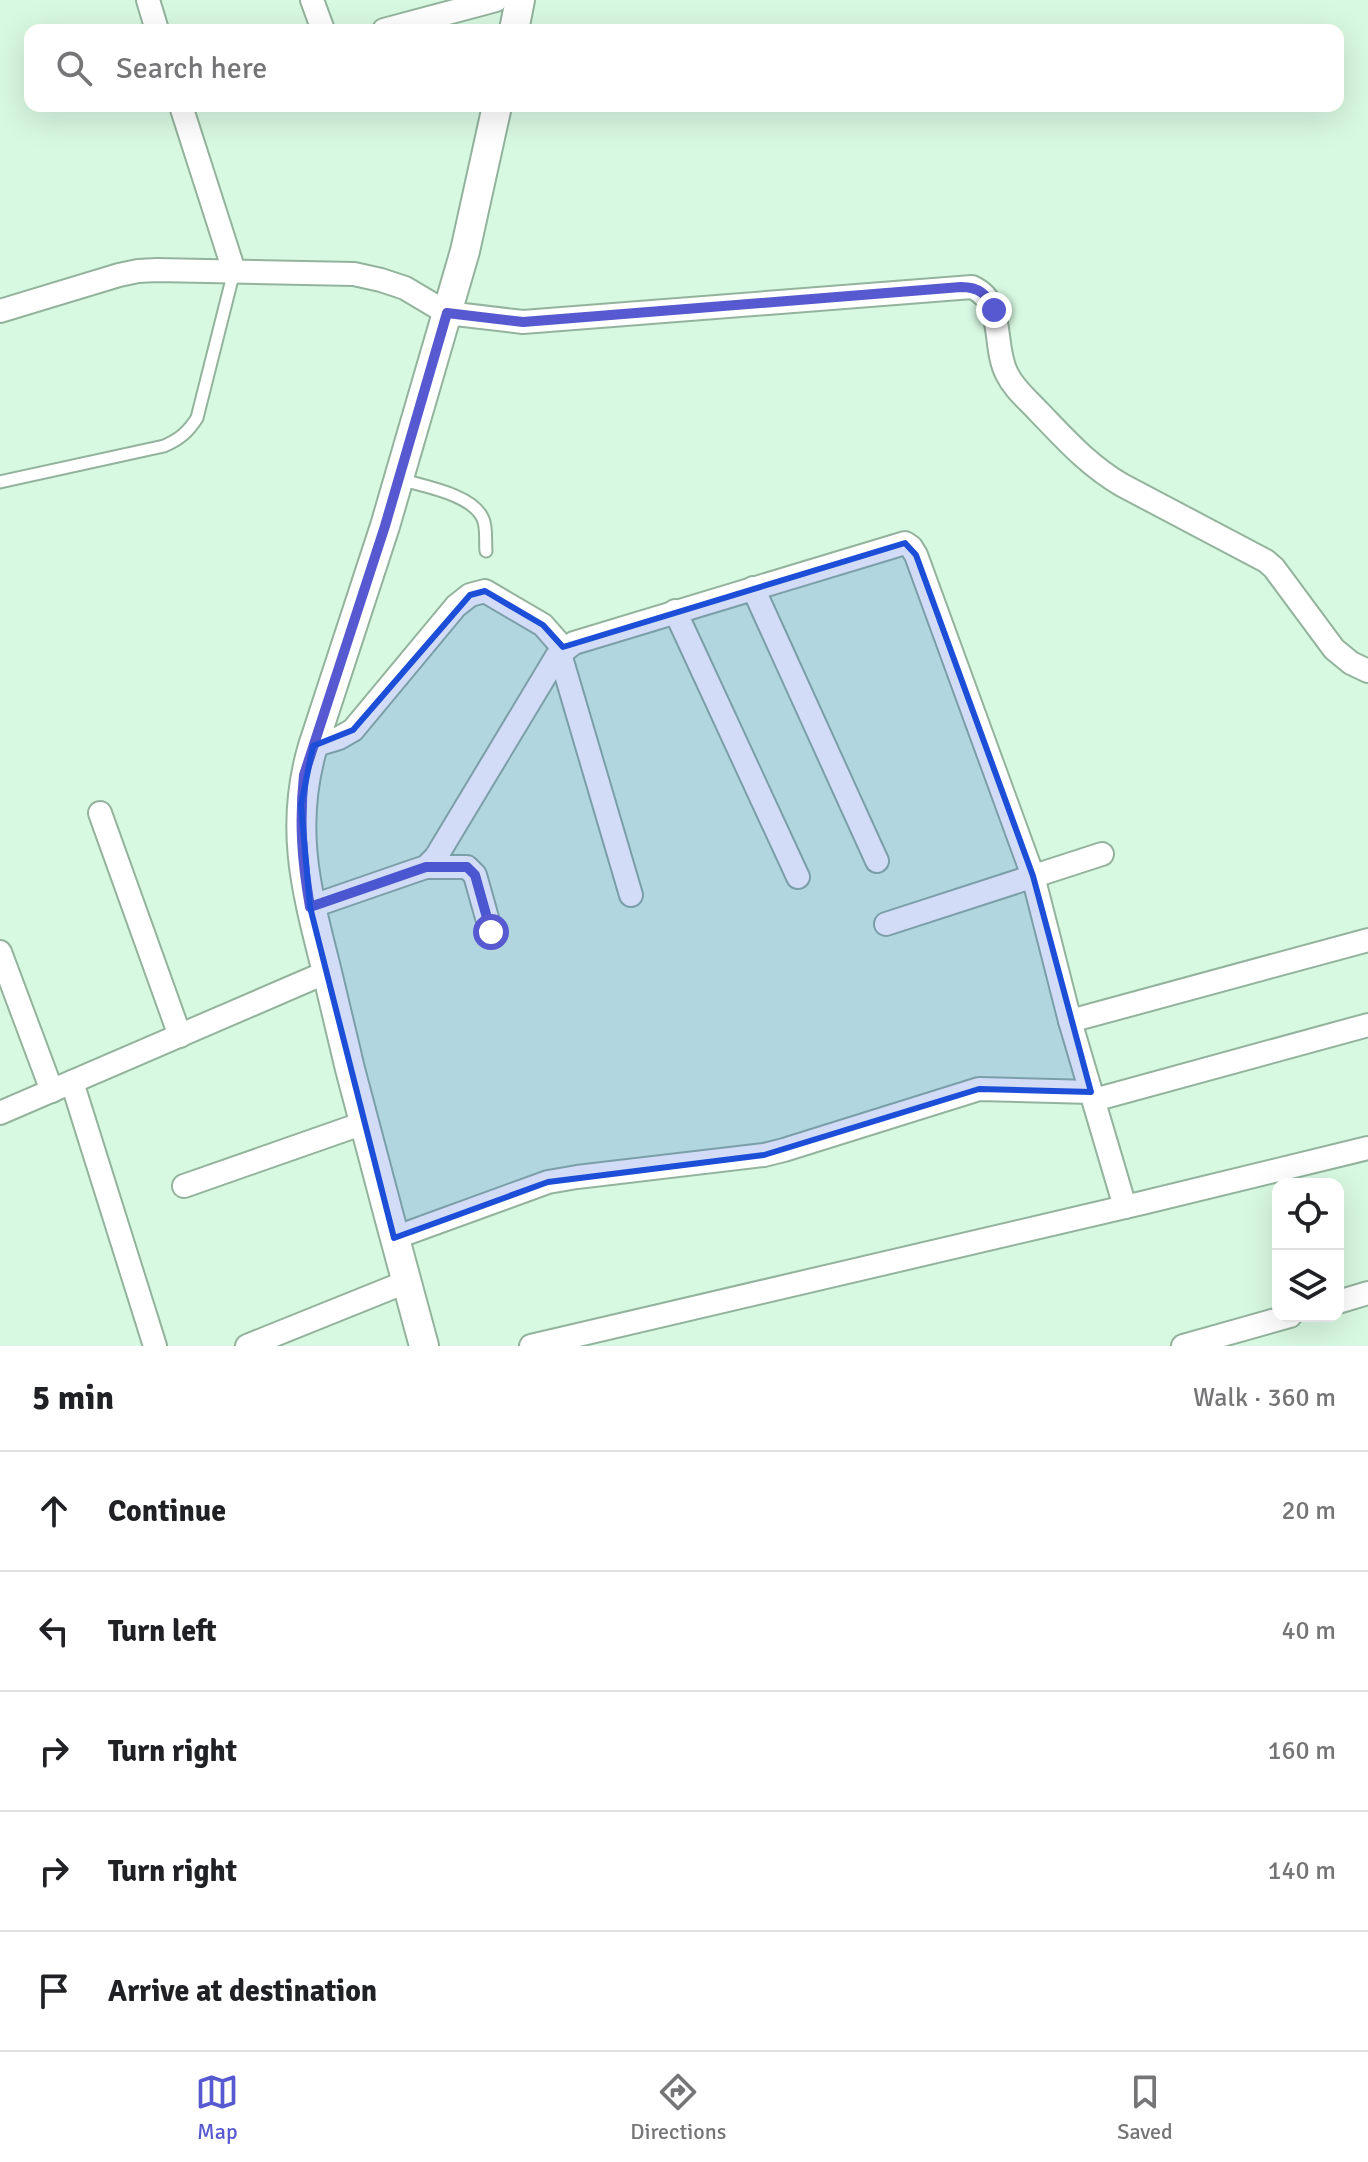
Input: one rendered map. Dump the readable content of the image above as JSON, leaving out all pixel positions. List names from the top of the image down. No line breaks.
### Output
{"page":{"search":"Search here","heading":["5 min","Walk · 360 m"],"list":[["Continue","20 m"],["Turn left","40 m"],["Turn right","160 m"],["Turn right","140 m"],"Arrive at destination"],"nav":["Map","Directions","Saved"]}}
